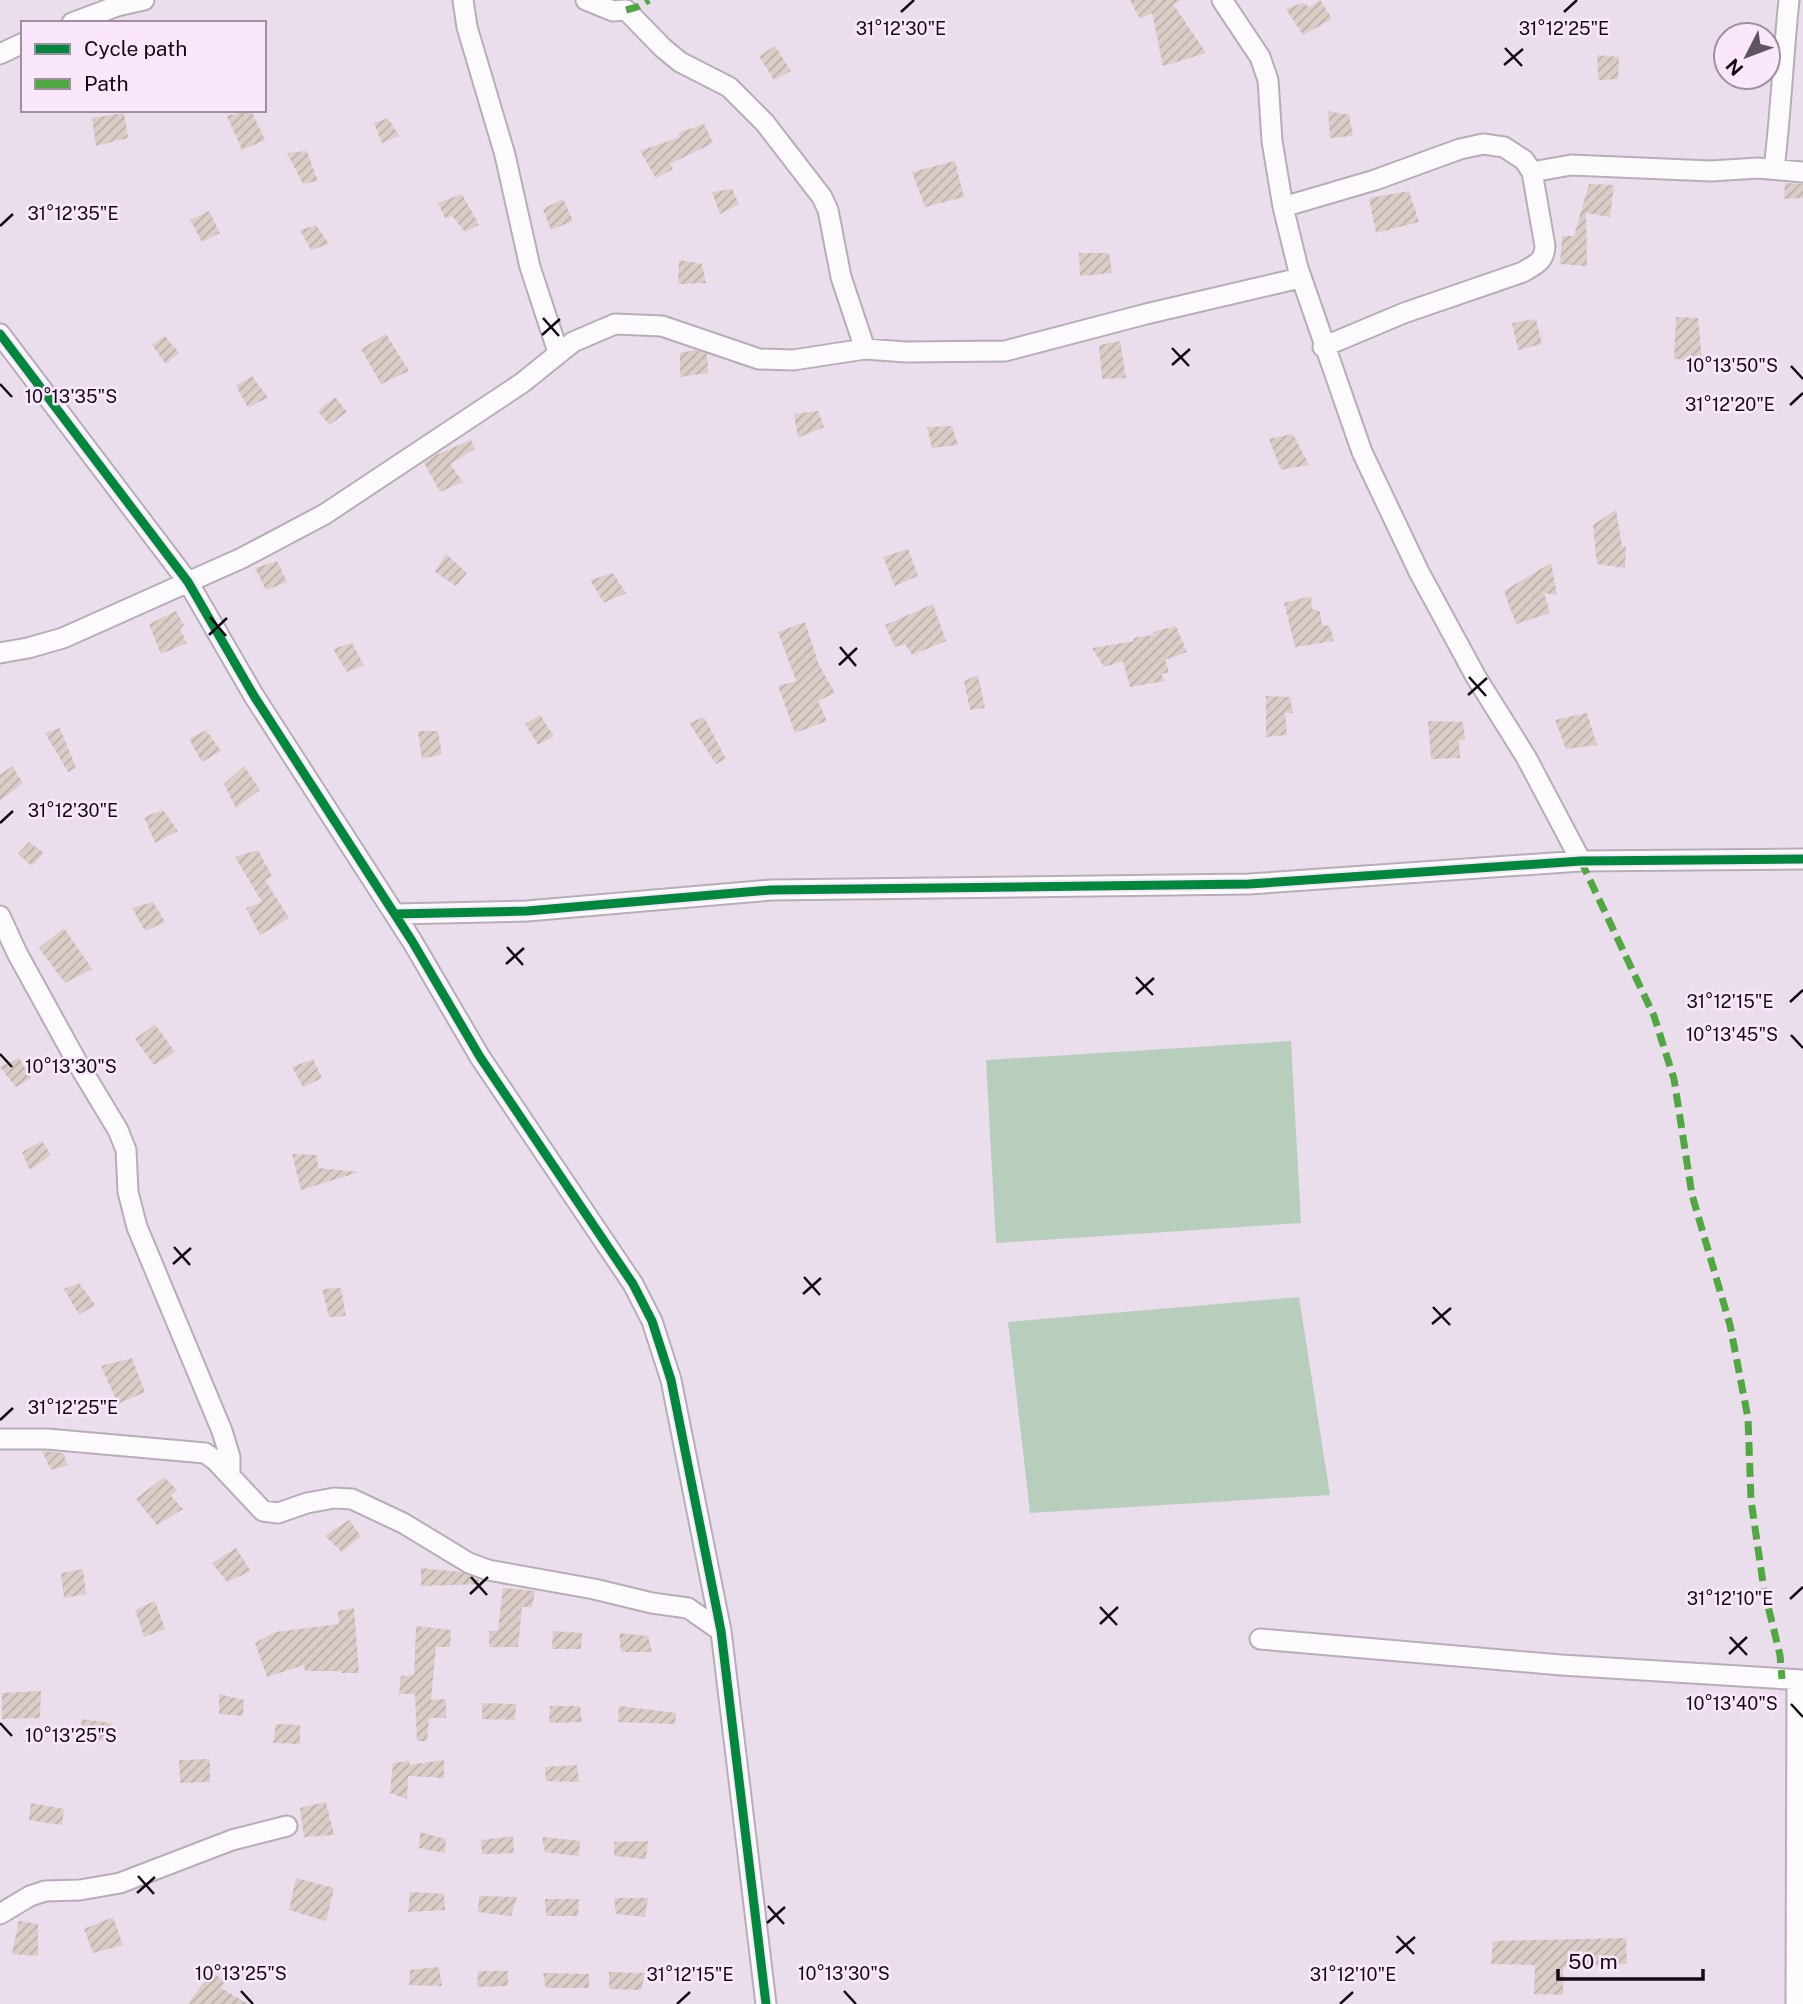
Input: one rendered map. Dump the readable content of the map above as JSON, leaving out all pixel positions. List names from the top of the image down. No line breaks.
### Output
{"legend":["Cycle path","Path"],"scale_bar":"50 m","north":"bottom left","coordinates":["31°12'30\"E","31°12'25\"E","31°12'35\"E","10°13'50\"S","10°13'35\"S","31°12'20\"E","31°12'15\"E","10°13'45\"S","10°13'30\"S","31°12'10\"E","10°13'40\"S","10°13'25\"S"]}
